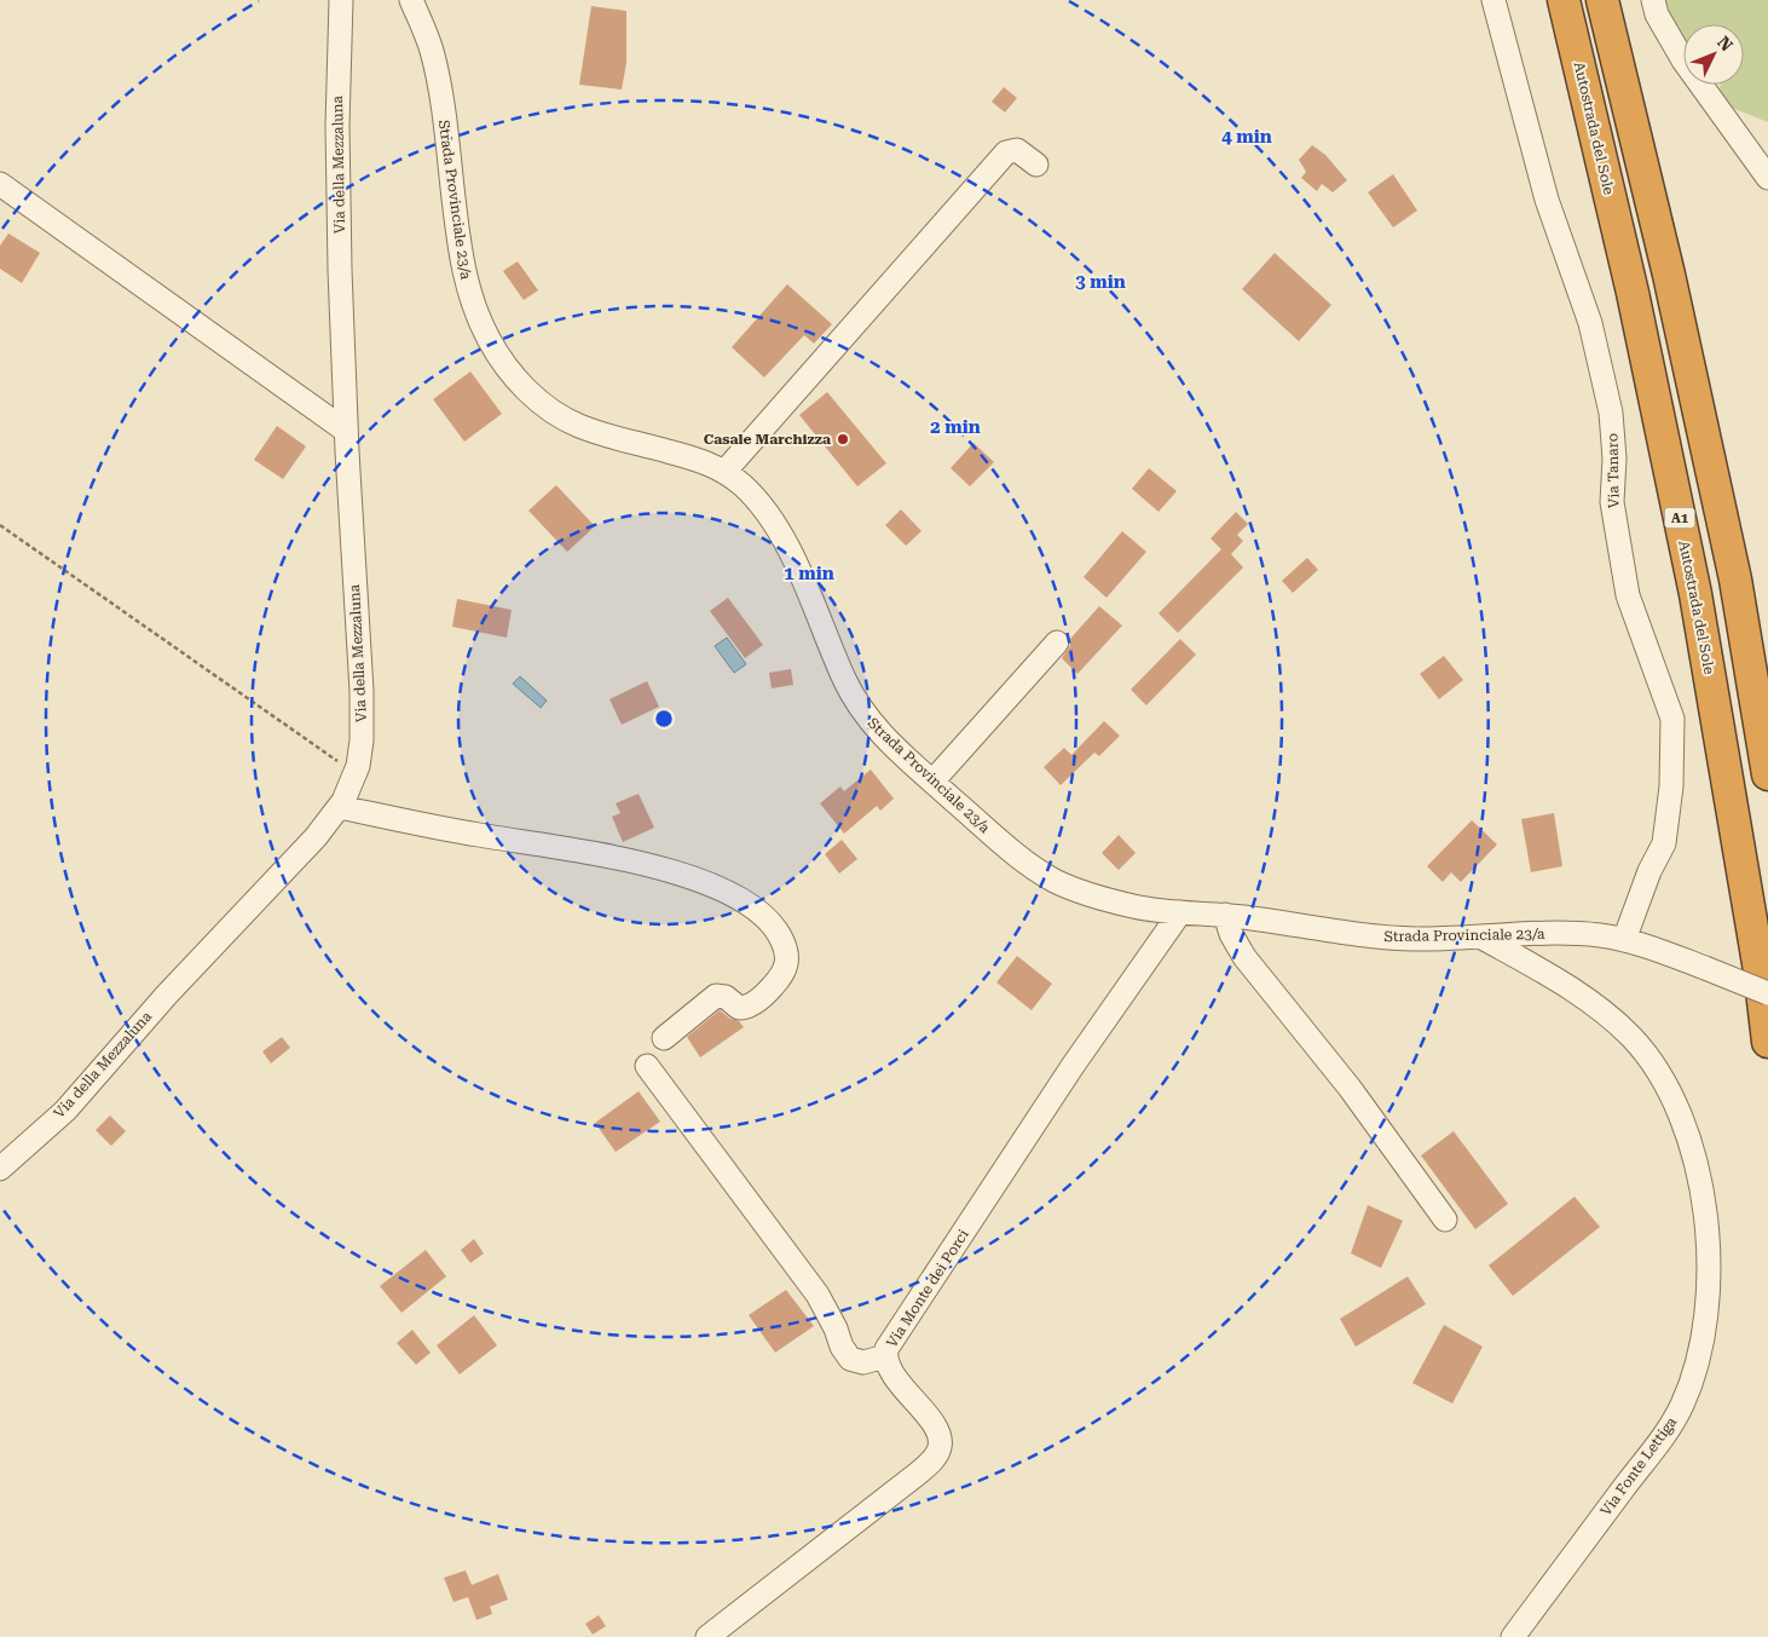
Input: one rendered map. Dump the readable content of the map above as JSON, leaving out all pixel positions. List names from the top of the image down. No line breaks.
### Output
{"streets":{"highway":["Autostrada del Sole","A1"],"street":["Via della Mezzaluna","Strada Provinciale 23/a","Via Tanaro","Via Monte dei Porci","Via Fonte Lettiga"]},"crossings":[["Strada Provinciale 23/a","Via Tanaro"],["Strada Provinciale 23/a","Via Monte dei Porci"],["Strada Provinciale 23/a","Via Fonte Lettiga"]],"places":["Casale Marchizza"],"north":"top right","rings":["4 min","3 min","2 min","1 min"]}
